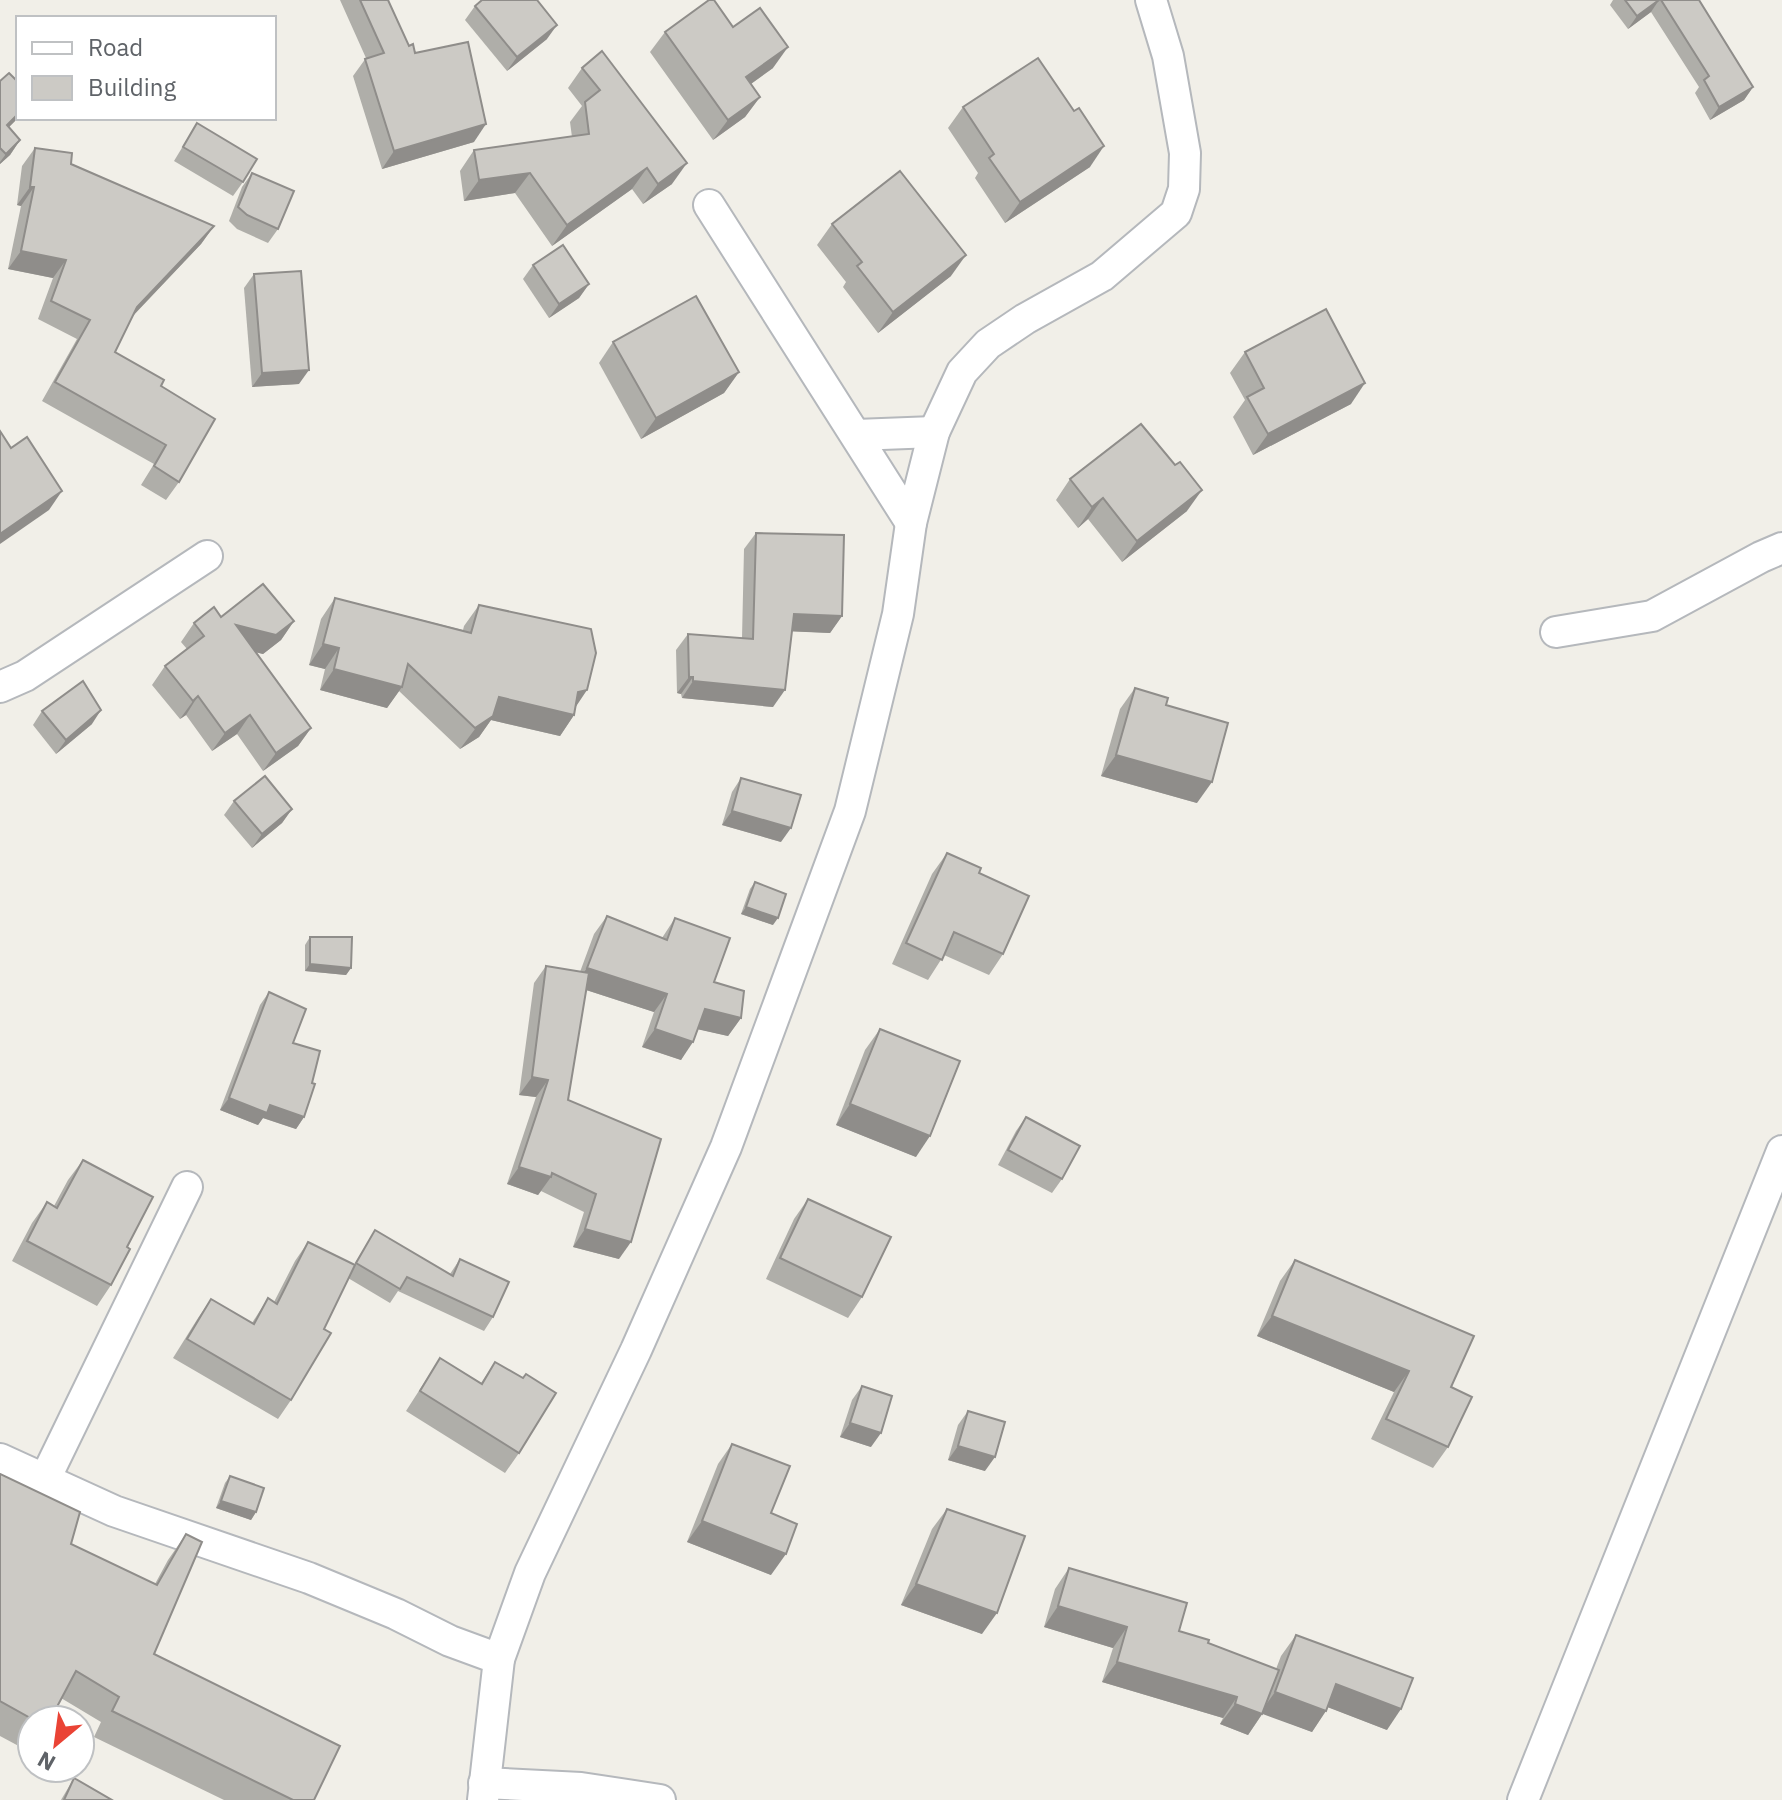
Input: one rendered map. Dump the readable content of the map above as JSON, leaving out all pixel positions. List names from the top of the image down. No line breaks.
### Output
{"legend":["Road","Building"],"north":"bottom left"}
